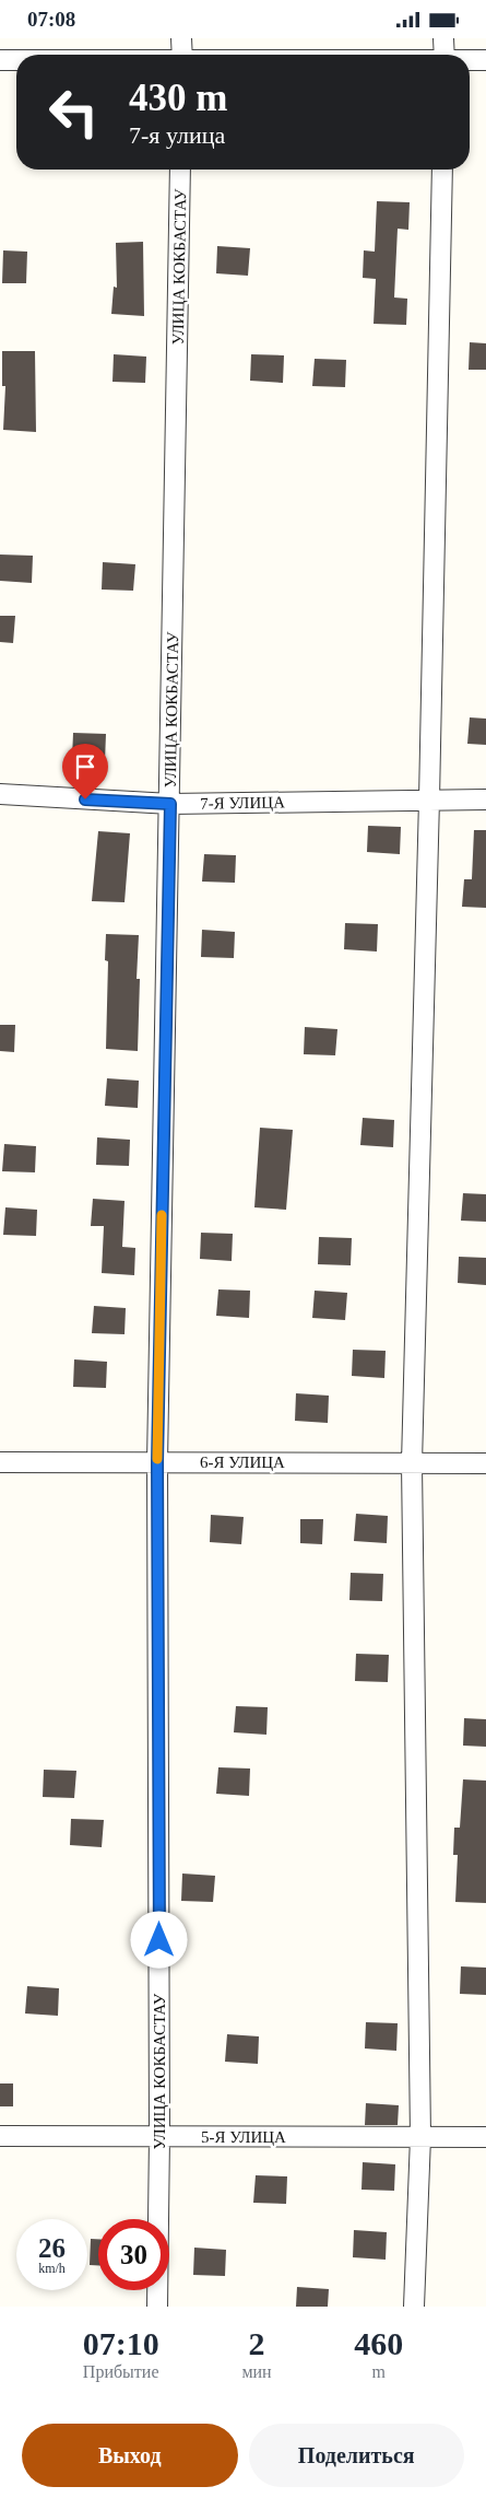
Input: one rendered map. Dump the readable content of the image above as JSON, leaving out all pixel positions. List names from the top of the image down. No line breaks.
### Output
{"streets":{"street":["УЛИЦА КОКБАСТАУ","7-Я УЛИЦА","6-Я УЛИЦА","5-Я УЛИЦА"]},"crossings":[["УЛИЦА КОКБАСТАУ","7-Я УЛИЦА"],["УЛИЦА КОКБАСТАУ","6-Я УЛИЦА"],["УЛИЦА КОКБАСТАУ","5-Я УЛИЦА"]],"page":{"status":"07:08","turn":["430 m","7-я улица"],"speed":"26 km/h","limit":"30","eta":["07:10","Прибытие","2","мин","460","m"],"buttons":["Выход","Поделиться"]}}
